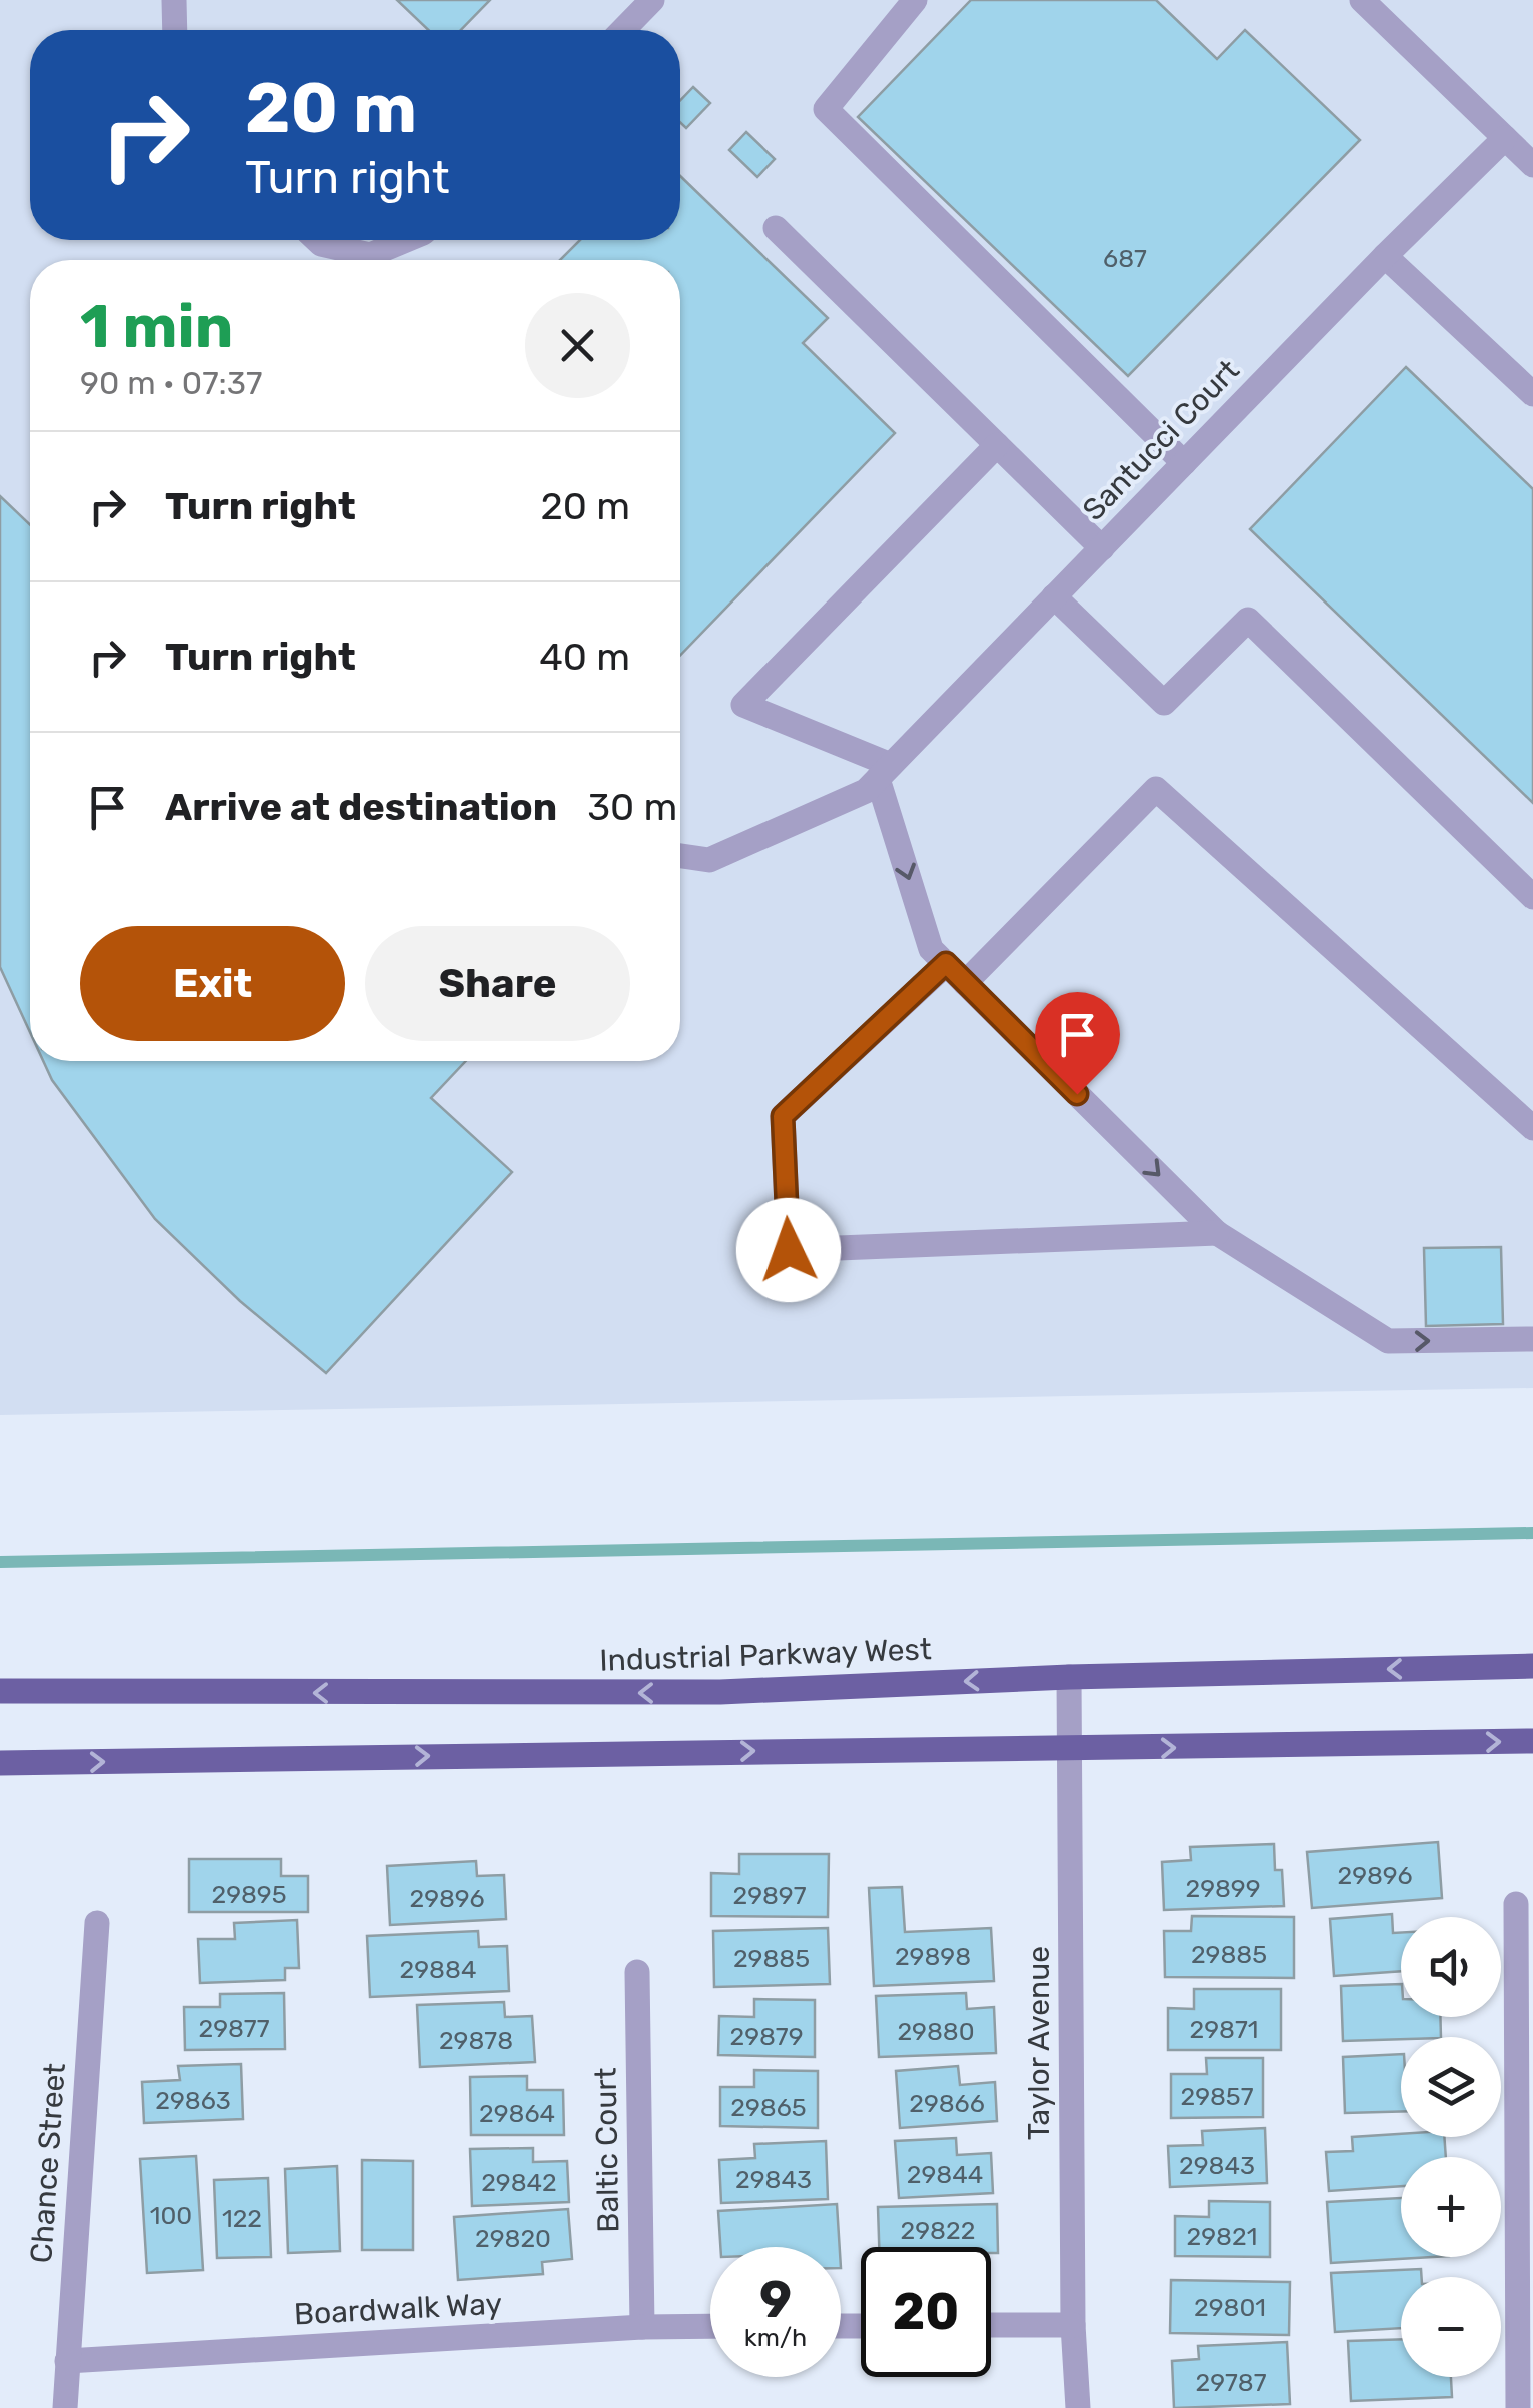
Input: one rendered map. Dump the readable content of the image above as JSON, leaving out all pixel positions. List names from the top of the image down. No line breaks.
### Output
{"streets":{"main road":["Industrial Parkway West"],"street":["Santucci Court","Taylor Avenue","Baltic Court","Chance Street","Boardwalk Way"]},"crossings":[["Industrial Parkway West","Taylor Avenue"],["Baltic Court","Boardwalk Way"],["Chance Street","Boardwalk Way"]],"house_numbers":["687","29896","29899","29895","29897","29896","29885","29898","29885","29884","29877","29871","29880","29879","29878","29857","29863","29866","29865","29864","29843","29844","29843","29842","100","122","29822","29821","29820","29801","29787"],"page":{"turn":["20 m","Turn right"],"heading":["1 min","90 m · 07:37"],"list":[{"name":"Turn right","value":"20 m"},{"name":"Turn right","value":"40 m"},{"name":"Arrive at destination","value":"30 m"}],"buttons":["Exit","Share"],"map_buttons":["+","−"],"speed":"9 km/h","limit":"20"}}
